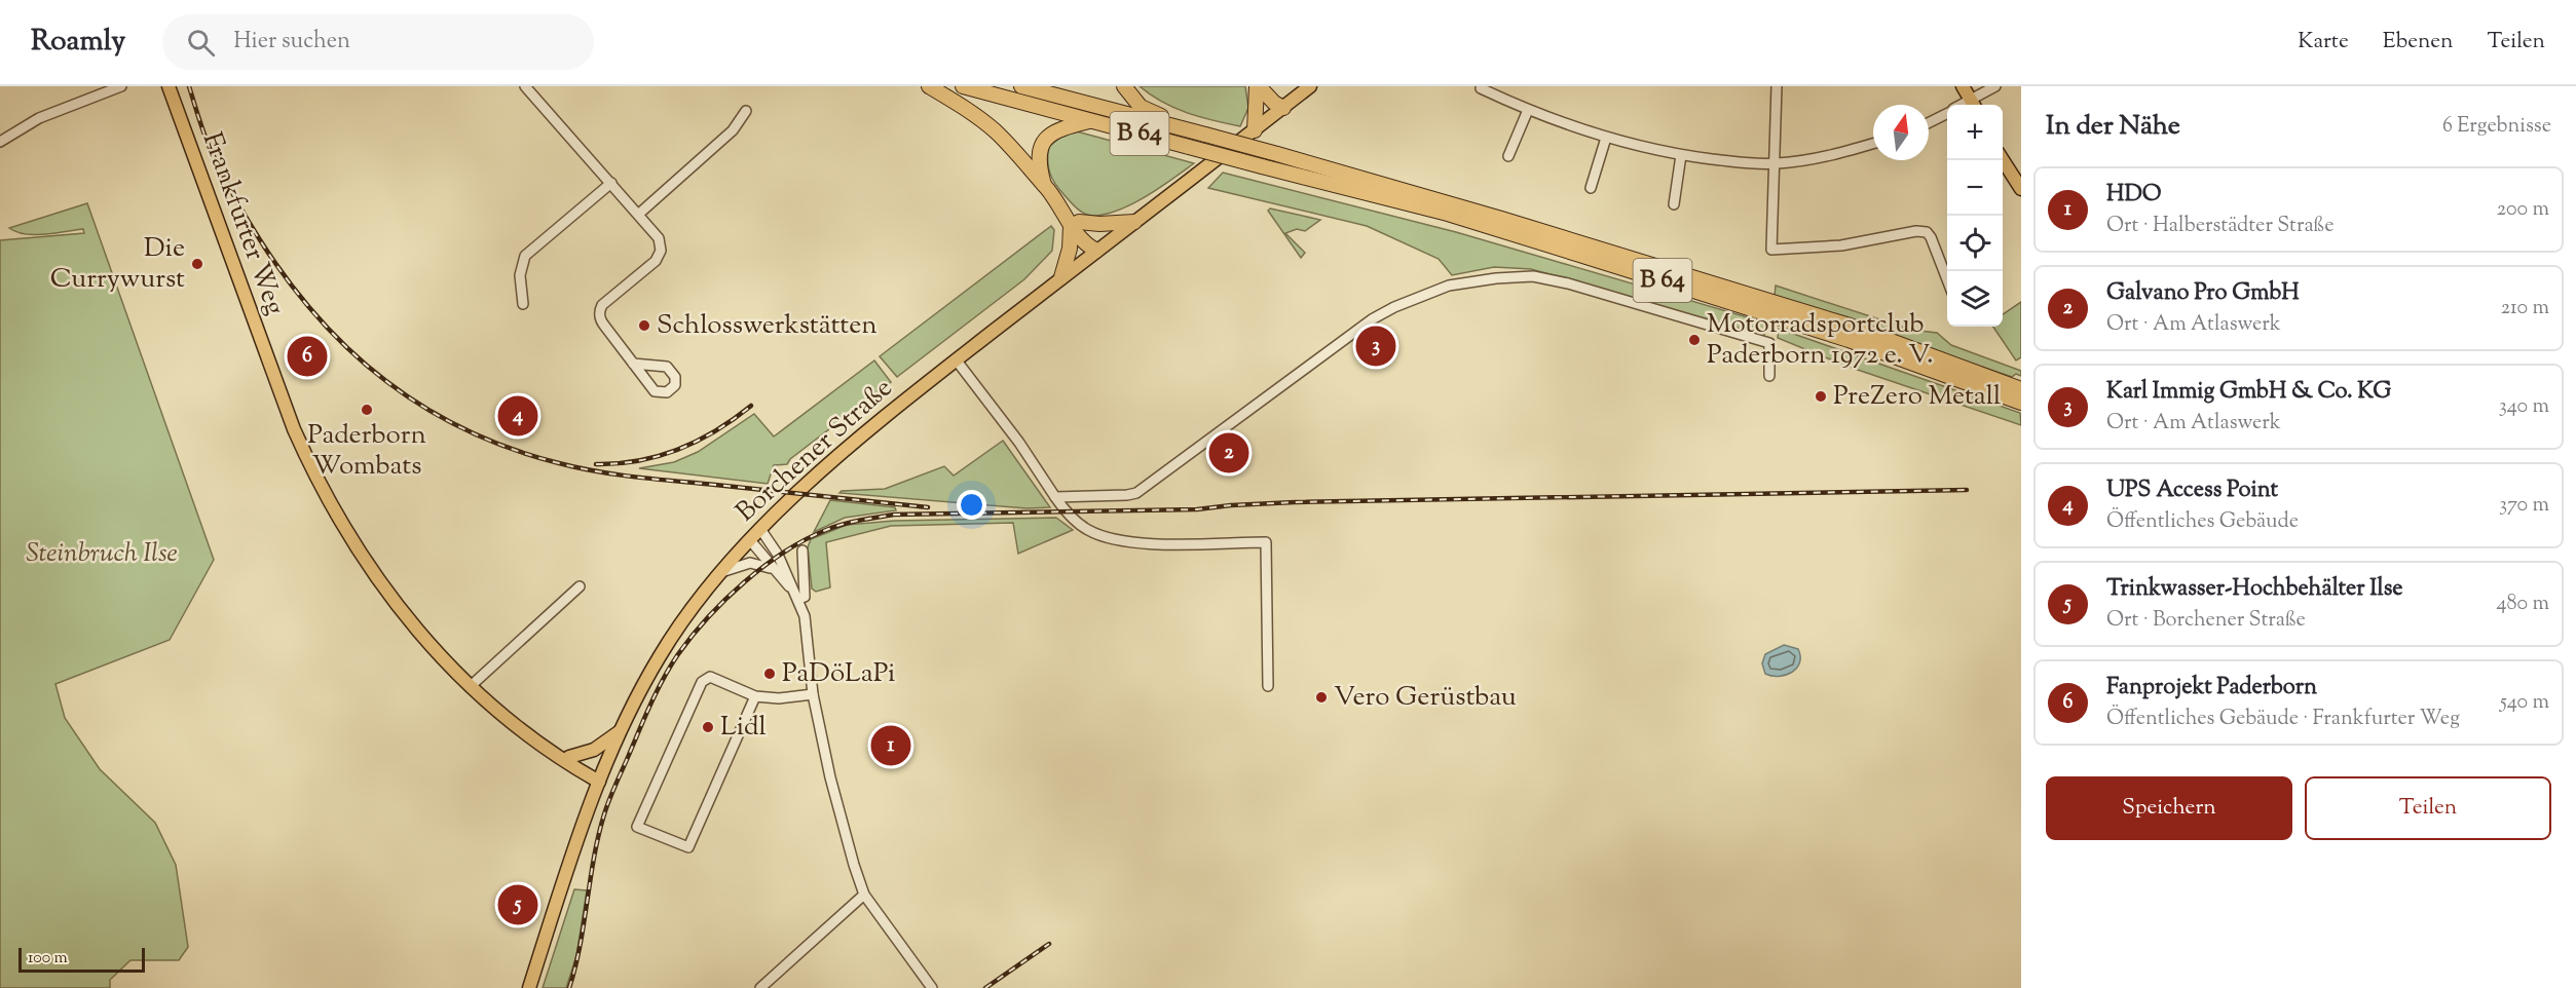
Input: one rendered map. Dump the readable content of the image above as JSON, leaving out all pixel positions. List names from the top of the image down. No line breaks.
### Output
{"streets":{"highway":["B 64"],"main road":["Frankfurter Weg","Borchener Straße"]},"crossings":[["Frankfurter Weg","Borchener Straße"]],"parks":["Steinbruch Ilse"],"places":["Die Currywurst","Schlosswerkstätten","Motorradsportclub Paderborn 1972 e. V.","PreZero Metall","Paderborn Wombats","PaDöLaPi","Vero Gerüstbau","Lidl"],"scale_bar":"100 m","north":"top","page":{"header":"Roamly","search":"Hier suchen","nav":["Karte","Ebenen","Teilen"],"heading":["In der Nähe","6 Ergebnisse"],"map_buttons":["+","−"],"list":[{"mark":"1","name":"HDO","note":"Ort · Halberstädter Straße","value":"200 m"},{"mark":"2","name":"Galvano Pro GmbH","note":"Ort · Am Atlaswerk","value":"210 m"},{"mark":"3","name":"Karl Immig GmbH & Co. KG","note":"Ort · Am Atlaswerk","value":"340 m"},{"mark":"4","name":"UPS Access Point","note":"Öffentliches Gebäude","value":"370 m"},{"mark":"5","name":"Trinkwasser-Hochbehälter Ilse","note":"Ort · Borchener Straße","value":"480 m"},{"mark":"6","name":"Fanprojekt Paderborn","note":"Öffentliches Gebäude · Frankfurter Weg","value":"540 m"}],"pins":["3","6","4","2","1","5"],"buttons":["Speichern","Teilen"],"scale":"100 m"}}
